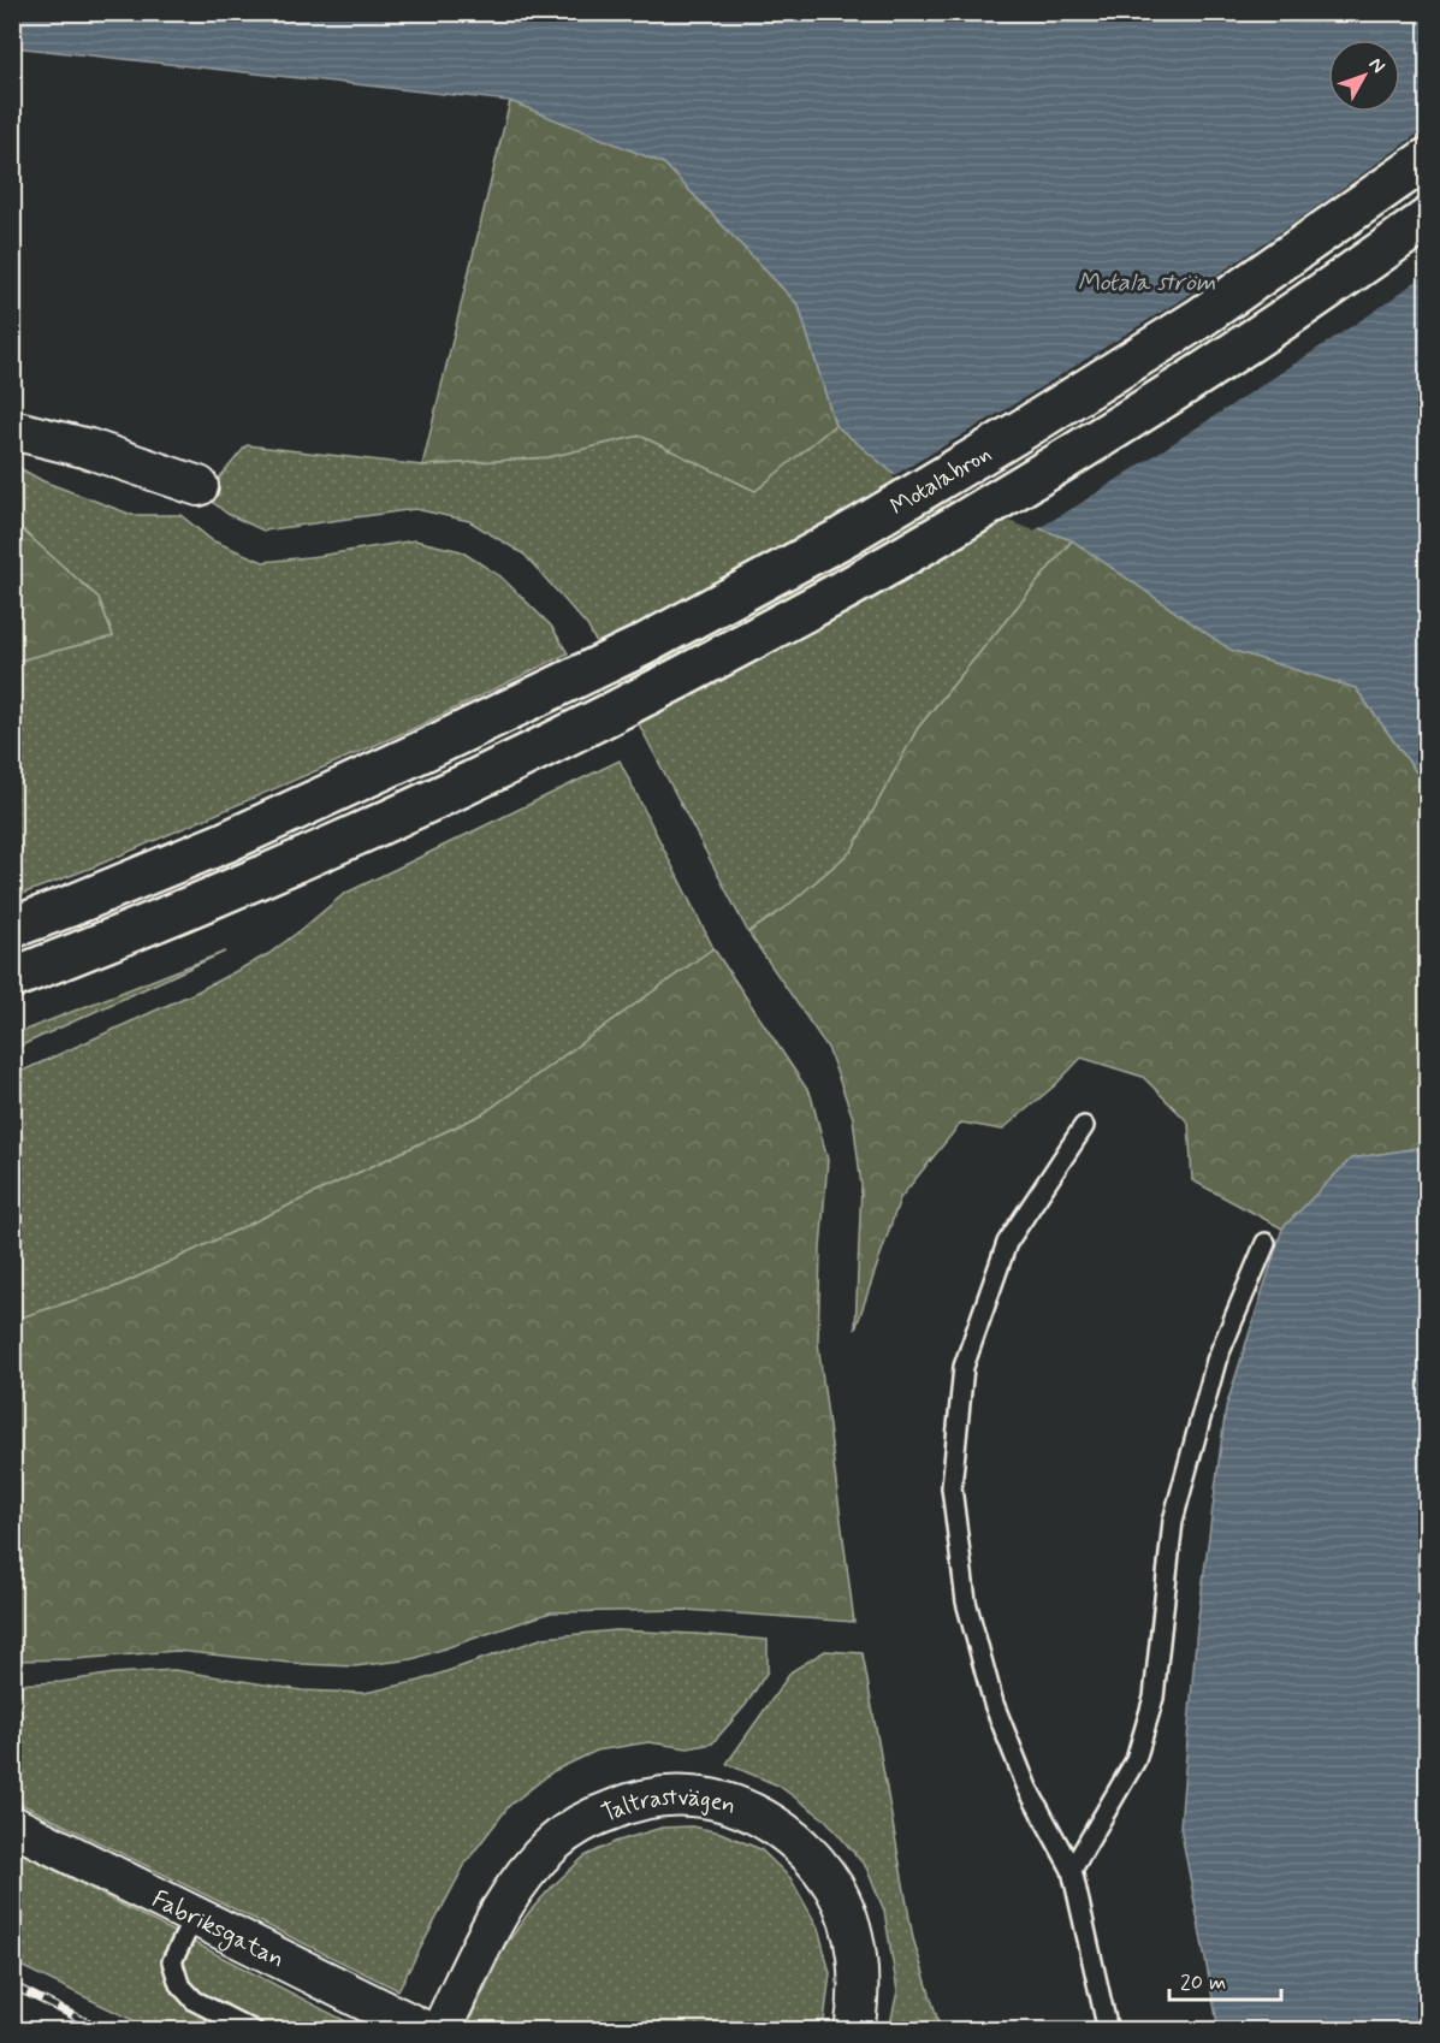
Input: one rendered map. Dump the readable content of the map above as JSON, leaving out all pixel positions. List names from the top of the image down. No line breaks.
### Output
{"streets":{"highway":["Motalabron"],"street":["Taltrastvägen","Fabriksgatan"]},"water":["Motala ström"],"scale_bar":"20 m","north":"top right"}
